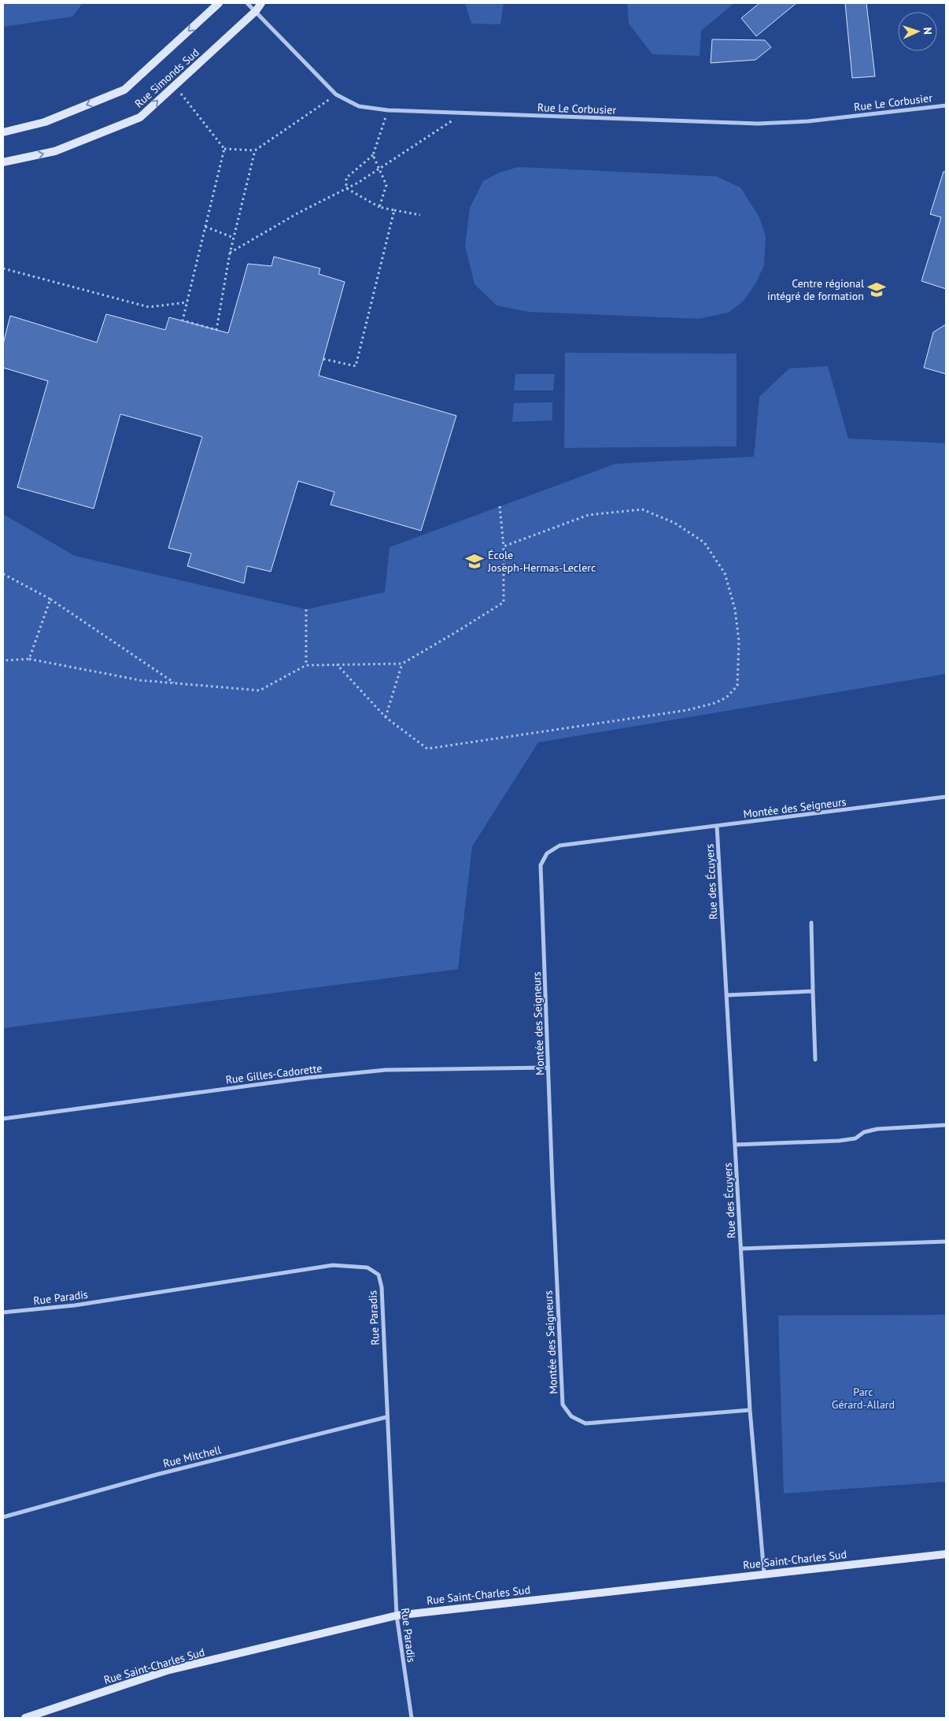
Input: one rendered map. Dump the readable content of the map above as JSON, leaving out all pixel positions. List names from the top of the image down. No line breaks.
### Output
{"streets":{"street":["Rue Simonds Sud","Rue Le Corbusier","Montée des Seigneurs","Rue des Écuyers","Rue Gilles-Cadorette","Rue Paradis","Rue Mitchell","Rue Saint-Charles Sud"]},"crossings":[["Rue Simonds Sud","Rue Le Corbusier"],["Montée des Seigneurs","Rue des Écuyers"],["Montée des Seigneurs","Rue Gilles-Cadorette"],["Rue des Écuyers","Rue Saint-Charles Sud"],["Rue Paradis","Rue Mitchell"],["Rue Paradis","Rue Saint-Charles Sud"]],"parks":["Parc Gérard-Allard"],"places":{"school or university":["Centre régional intégré de formation","École Joseph-Hermas-Leclerc"]},"north":"right"}
